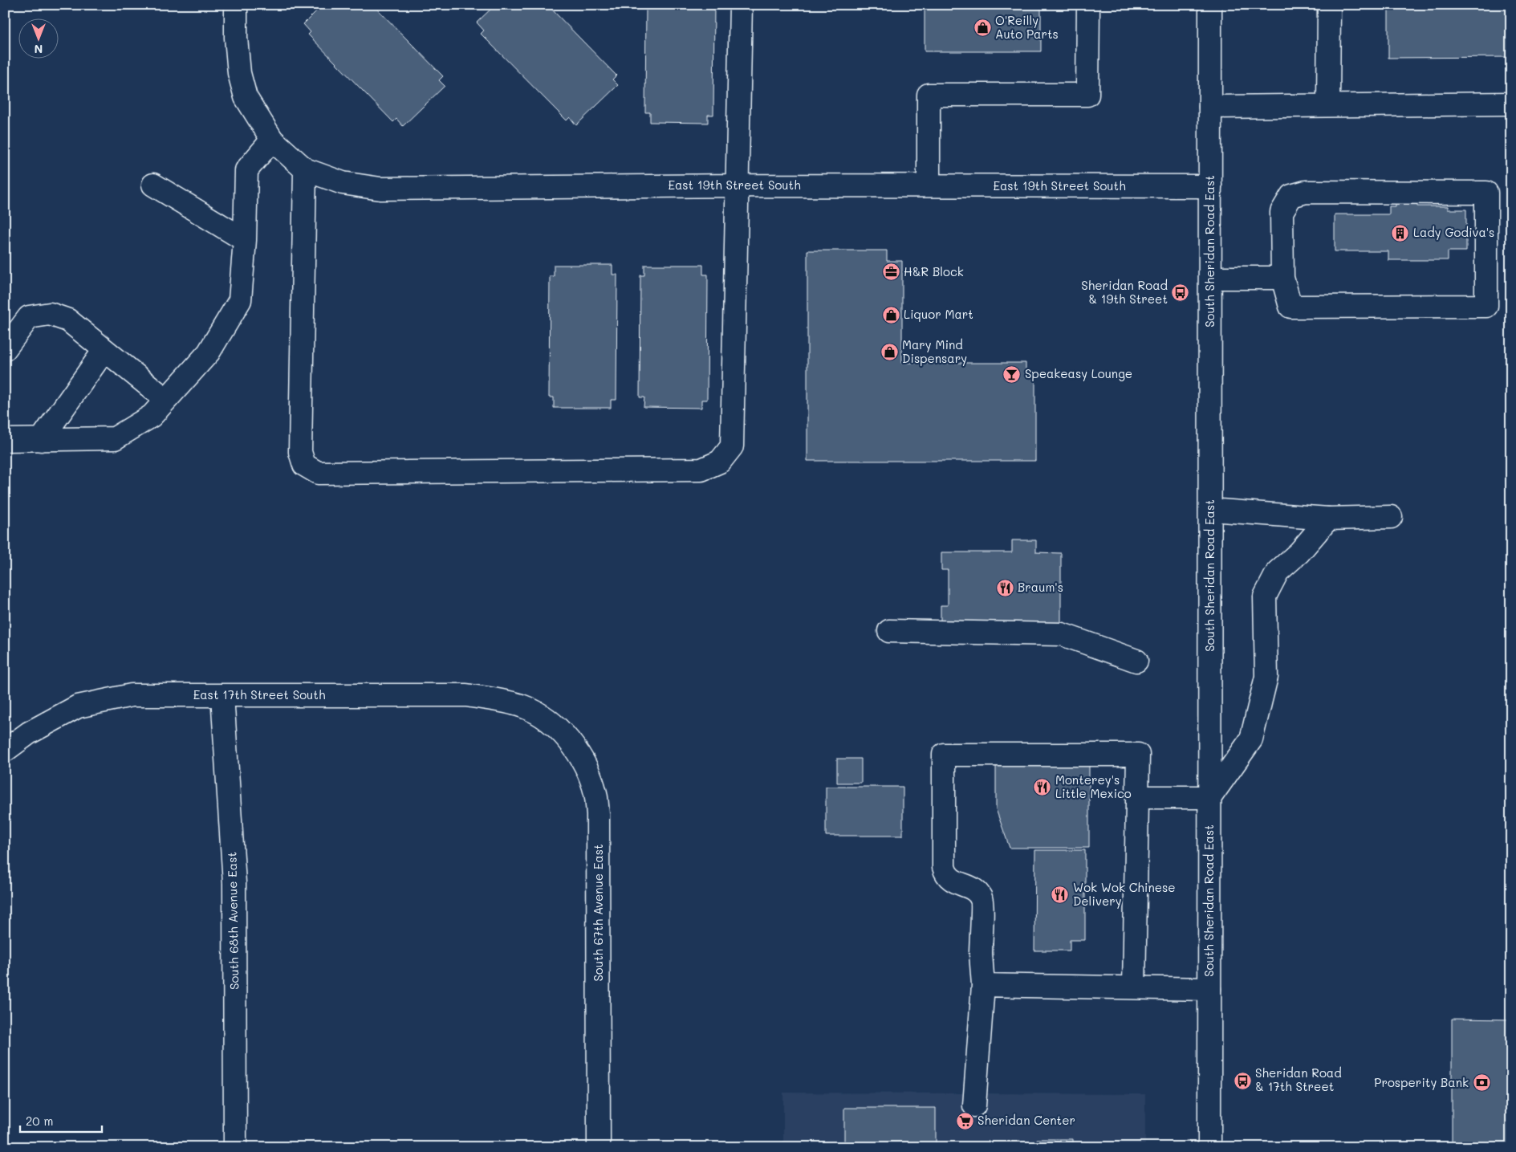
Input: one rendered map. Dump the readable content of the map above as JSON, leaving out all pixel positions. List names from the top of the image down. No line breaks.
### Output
{"streets":{"street":["East 19th Street South","South Sheridan Road East","East 17th Street South","South 67th Avenue East","South 68th Avenue East"]},"crossings":[["East 19th Street South","South Sheridan Road East"],["East 17th Street South","South 67th Avenue East"],["East 17th Street South","South 68th Avenue East"]],"places":{"shop":["O'Reilly Auto Parts","Liquor Mart","Mary Mind Dispensary"],"building":["Lady Godiva's"],"office":["H&R Block"],"bus stop":["Sheridan Road & 19th Street","Sheridan Road & 17th Street"],"bar":["Speakeasy Lounge"],"restaurant":["Braum's","Monterey's Little Mexico","Wok Wok Chinese Delivery"],"bank":["Prosperity Bank"],"supermarket":["Sheridan Center"]},"scale_bar":"20 m","north":"bottom"}
